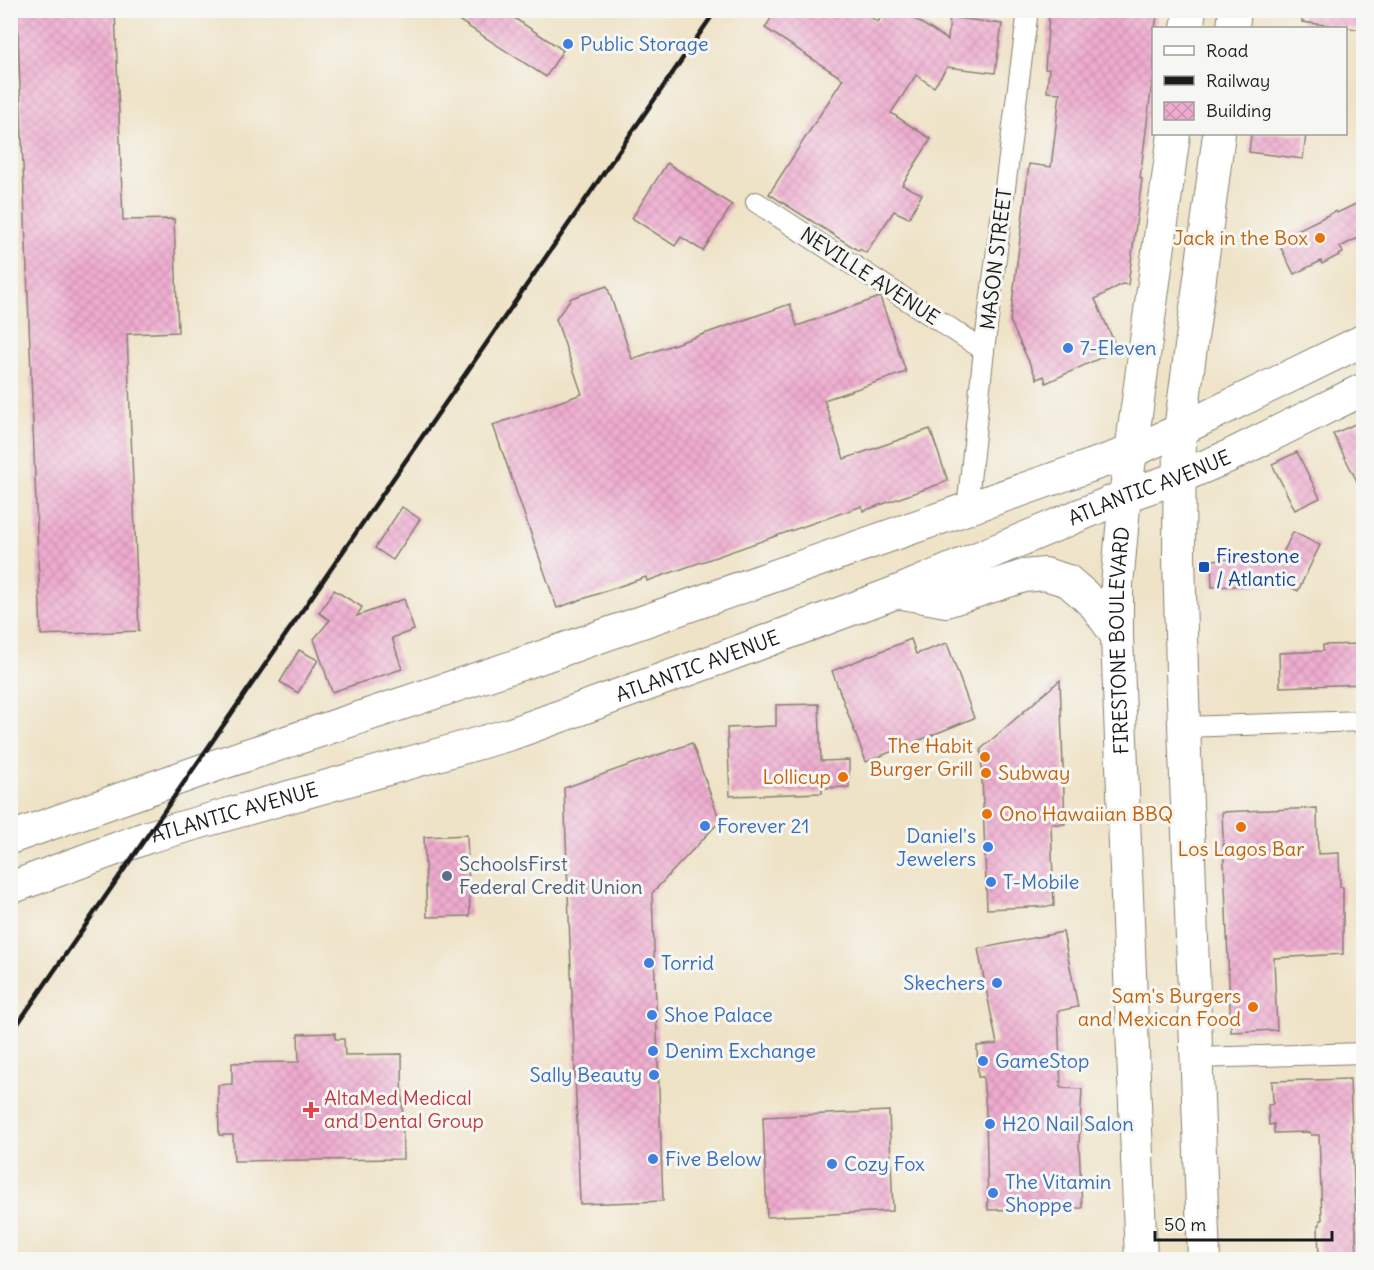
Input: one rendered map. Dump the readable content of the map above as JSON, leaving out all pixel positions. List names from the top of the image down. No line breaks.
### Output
{"streets":{"main road":["ATLANTIC AVENUE","FIRESTONE BOULEVARD"],"street":["MASON STREET","NEVILLE AVENUE"]},"crossings":[["MASON STREET","NEVILLE AVENUE"],["MASON STREET","ATLANTIC AVENUE"],["ATLANTIC AVENUE","FIRESTONE BOULEVARD"]],"places":{"other":["Public Storage","Jack in the Box","7-Eleven","The Habit Burger Grill","Subway","Lollicup","Ono Hawaiian BBQ","Forever 21","Los Lagos Bar","Daniel's Jewelers","SchoolsFirst Federal Credit Union","T-Mobile","Torrid","Skechers","Sam's Burgers and Mexican Food","Shoe Palace","Denim Exchange","GameStop","Sally Beauty","H20 Nail Salon","Five Below","Cozy Fox","The Vitamin Shoppe"],"transit":["Firestone / Atlantic"],"health":["AltaMed Medical and Dental Group"]},"legend":["Road","Railway","Building"],"scale_bar":"50 m"}
